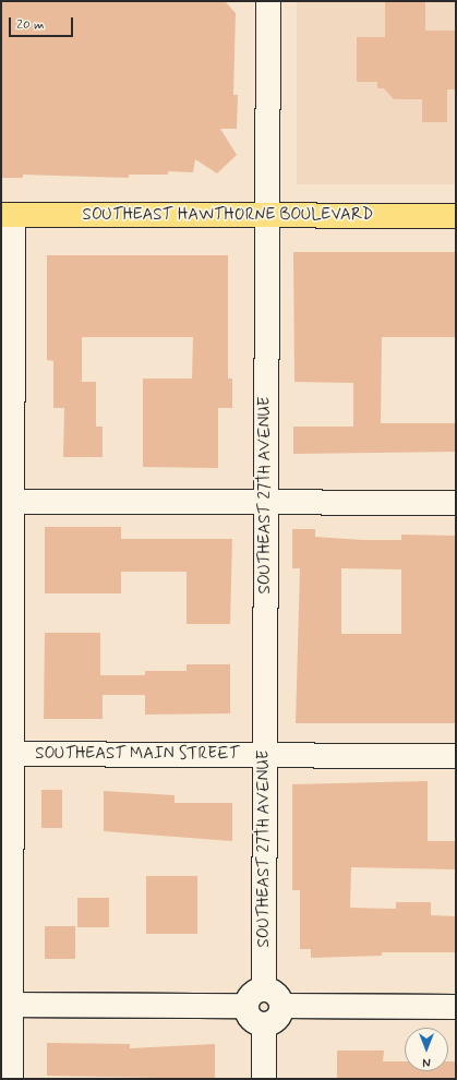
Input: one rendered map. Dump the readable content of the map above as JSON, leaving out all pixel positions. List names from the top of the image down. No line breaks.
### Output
{"streets":{"main road":["SOUTHEAST HAWTHORNE BOULEVARD"],"street":["SOUTHEAST 27TH AVENUE","SOUTHEAST MAIN STREET"]},"crossings":[["SOUTHEAST HAWTHORNE BOULEVARD","SOUTHEAST 27TH AVENUE"],["SOUTHEAST 27TH AVENUE","SOUTHEAST MAIN STREET"]],"scale_bar":"20 m","north":"bottom"}
